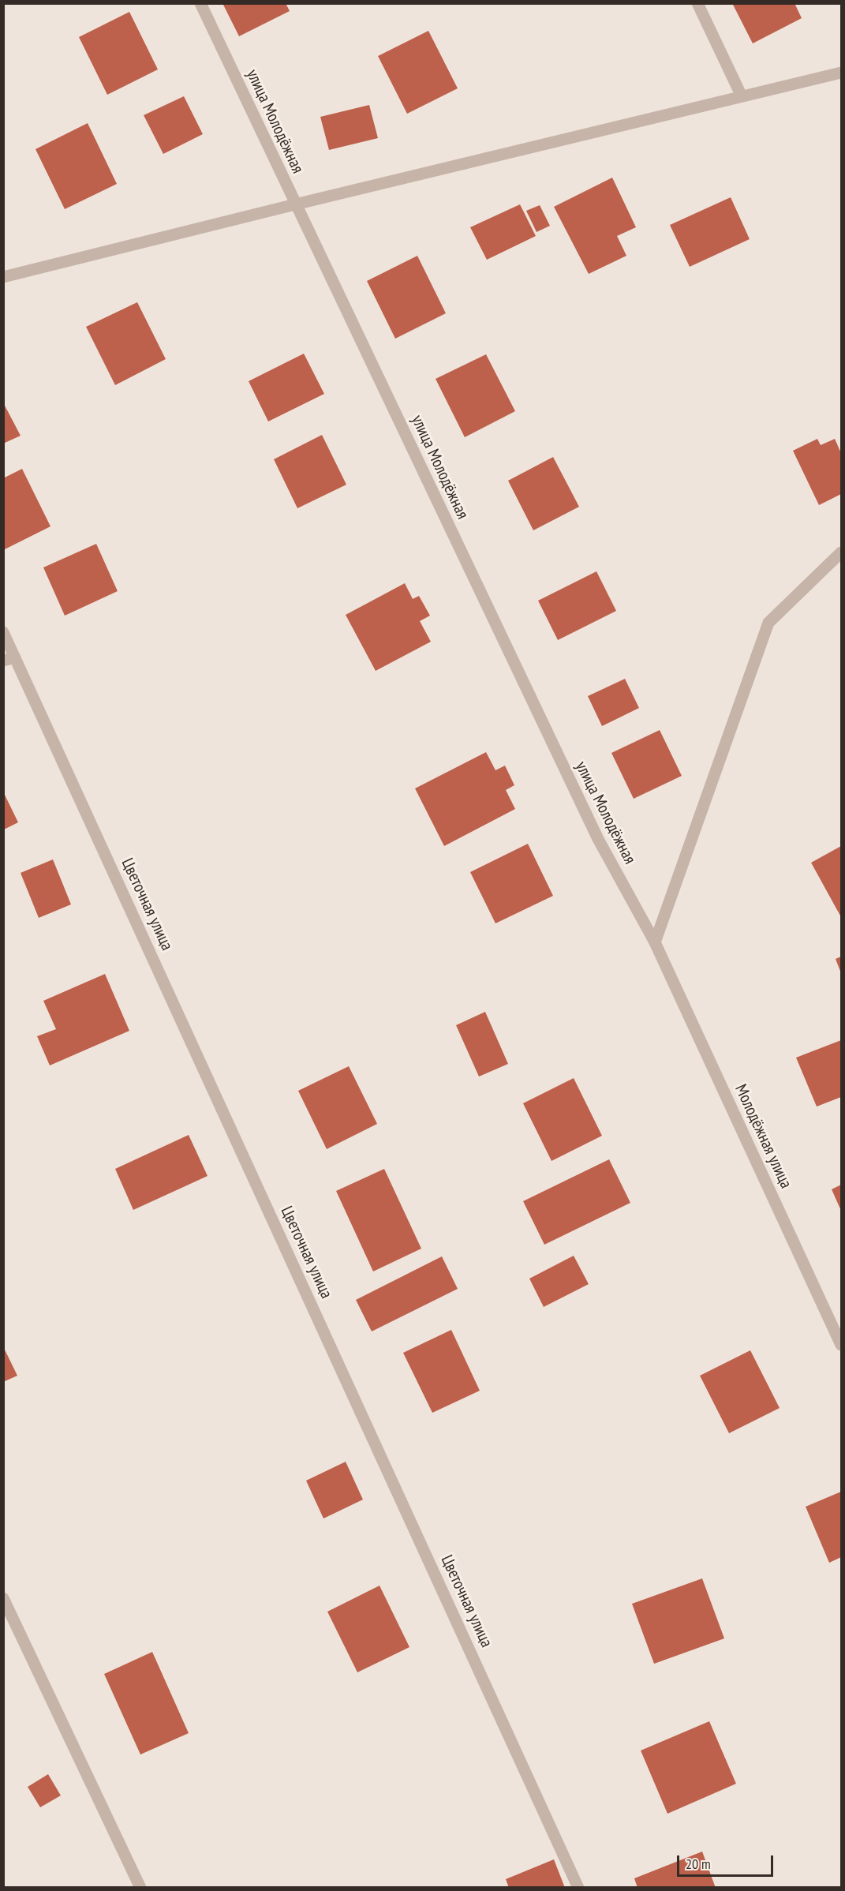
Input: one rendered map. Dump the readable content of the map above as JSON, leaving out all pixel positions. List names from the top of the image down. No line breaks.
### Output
{"streets":{"street":["улица Молодёжная","Цветочная улица","Молодёжная улица"]},"crossings":[["улица Молодёжная","Молодёжная улица"]],"scale_bar":"20 m"}
